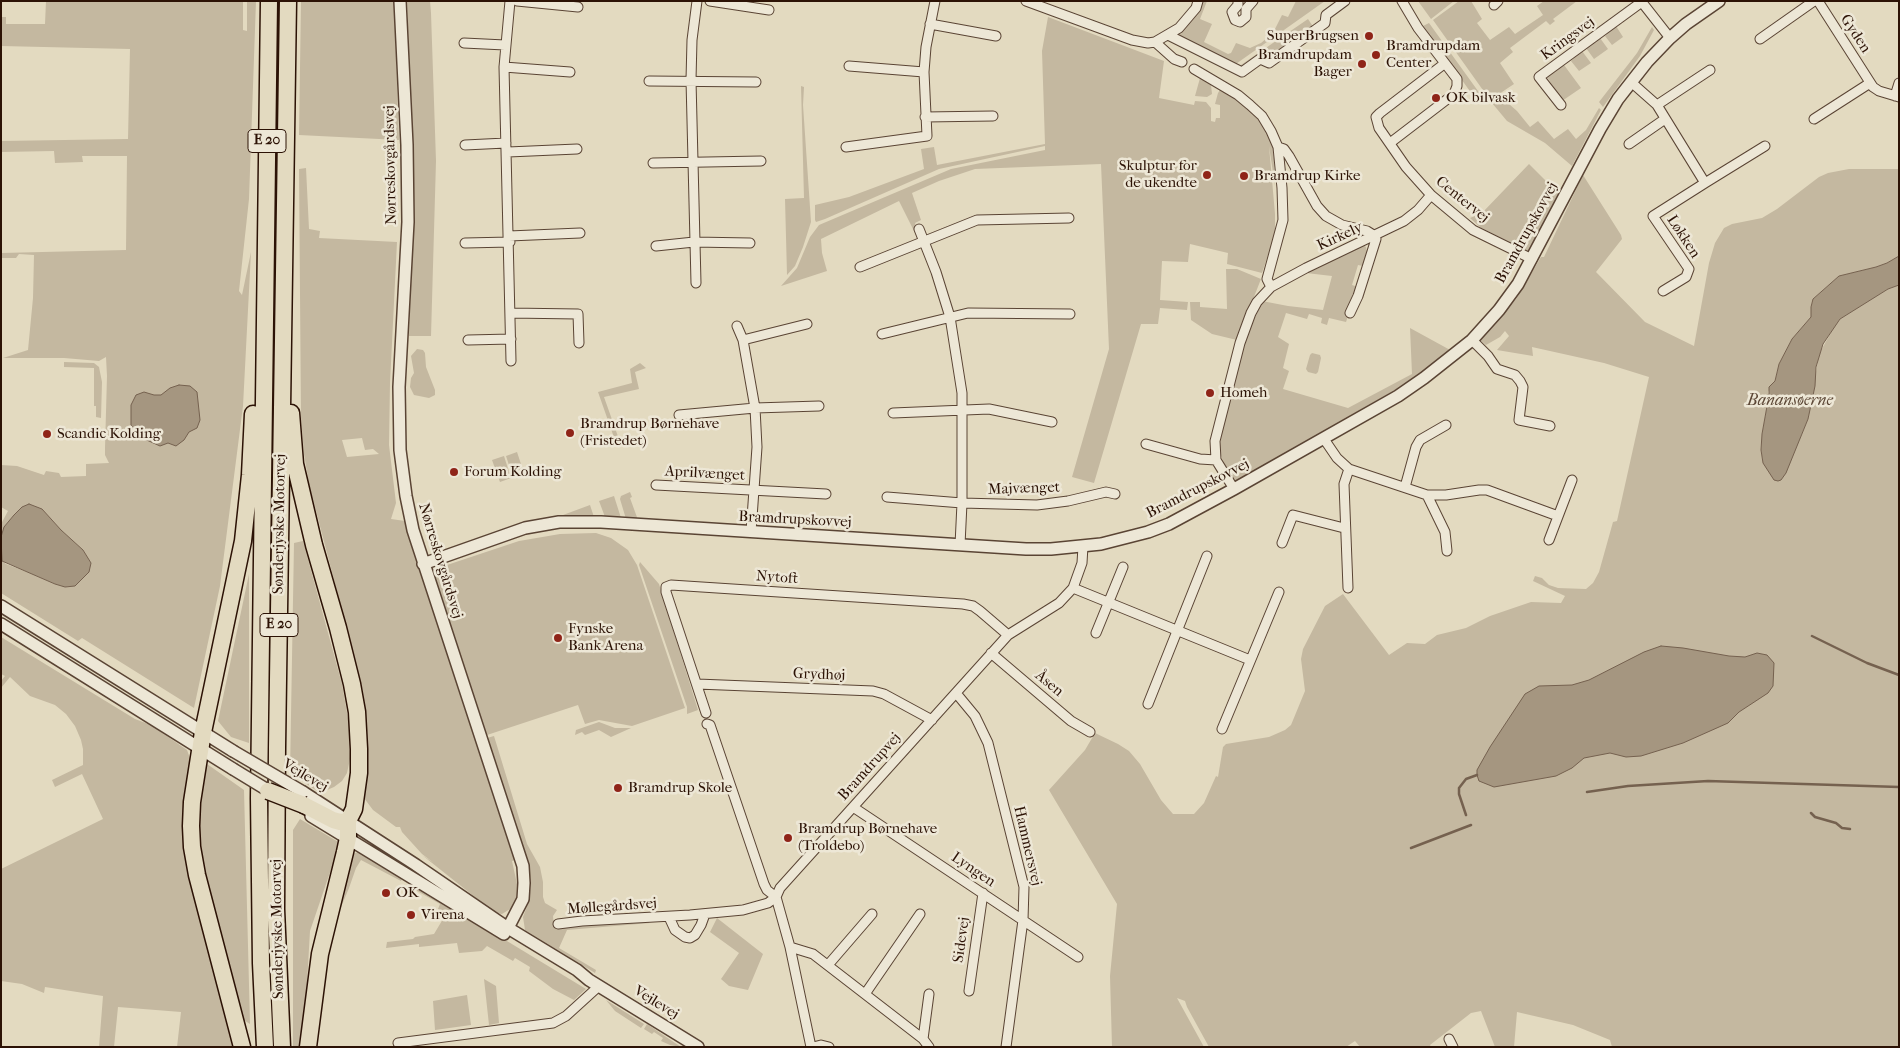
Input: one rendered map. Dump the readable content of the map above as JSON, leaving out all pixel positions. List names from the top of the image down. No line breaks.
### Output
{"streets":{"highway":["E 20","Sønderjyske Motorvej"],"street":["Gyden","Kringsvej","Nørreskovgårdsvej","Centervej","Bramdrupskovvej","Kirkely","Løkken","Aprilvænget","Majvænget","Nytoft","Grydhøj","Åsen","Bramdrupvej","Vejlevej","Hammersvej","Lyngen","Møllegårdsvej","Sidevej"]},"crossings":[["Kringsvej","Bramdrupskovvej"],["Nørreskovgårdsvej","Bramdrupskovvej"],["Nørreskovgårdsvej","Vejlevej"],["Centervej","Bramdrupskovvej"],["Bramdrupskovvej","Aprilvænget"],["Bramdrupskovvej","Bramdrupvej"],["Nytoft","Grydhøj"],["Nytoft","Bramdrupvej"],["Grydhøj","Bramdrupvej"],["Åsen","Bramdrupvej"],["Bramdrupvej","Hammersvej"],["Bramdrupvej","Lyngen"],["Bramdrupvej","Møllegårdsvej"],["Hammersvej","Lyngen"],["Lyngen","Sidevej"]],"water":["Banansøerne"],"places":["SuperBrugsen","Bramdrupdam Center","Bramdrupdam Bager","OK bilvask","Skulptur for de ukendte","Bramdrup Kirke","Homeh","Bramdrup Børnehave (Fristedet)","Scandic Kolding","Forum Kolding","Fynske Bank Arena","Bramdrup Skole","Bramdrup Børnehave (Troldebo)","OK","Virena"]}
